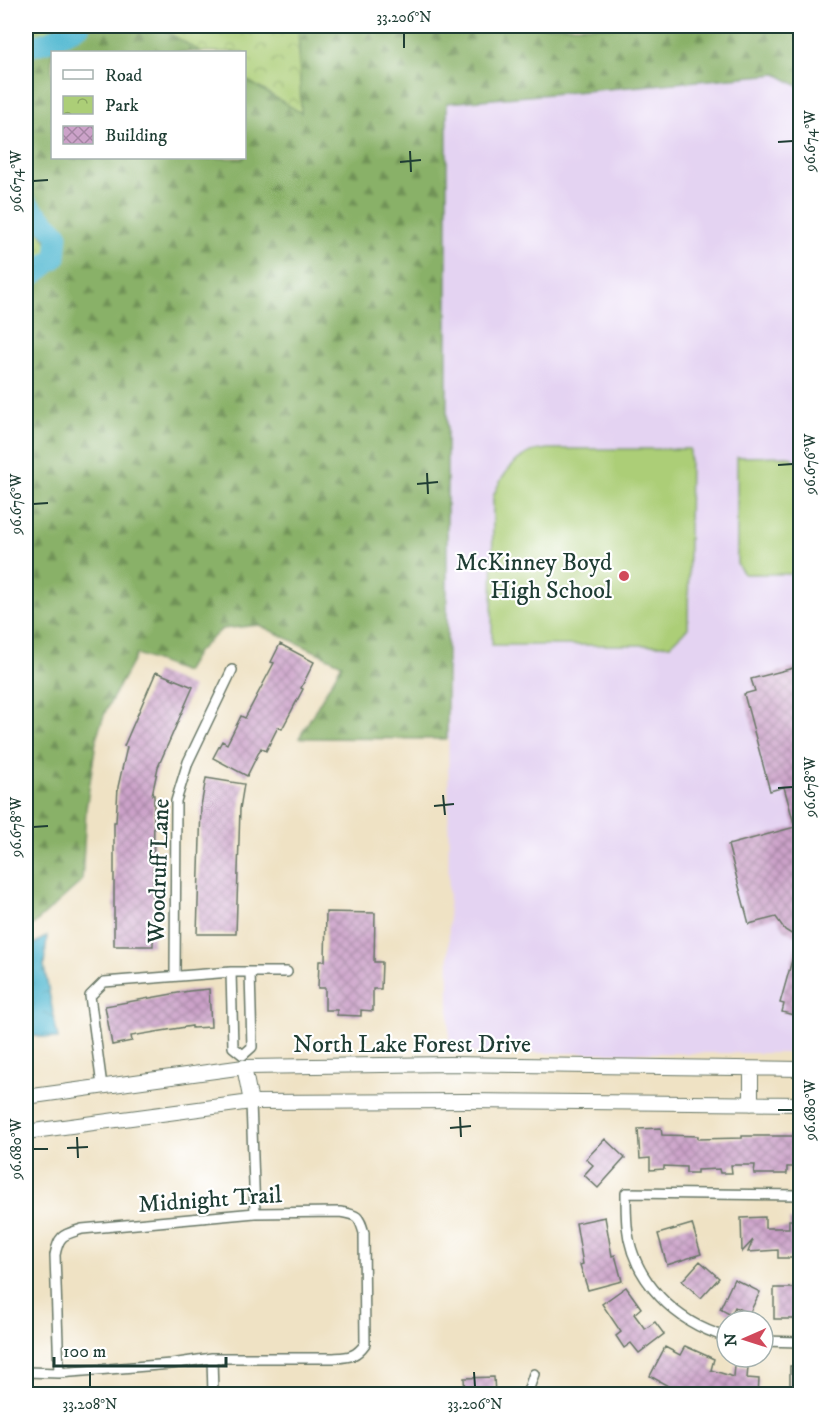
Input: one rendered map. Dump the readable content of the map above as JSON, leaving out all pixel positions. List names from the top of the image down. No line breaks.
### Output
{"streets":{"main road":["North Lake Forest Drive"],"street":["Woodruff Lane","Midnight Trail"]},"places":["McKinney Boyd High School"],"legend":["Road","Park","Building"],"scale_bar":"100 m","north":"left","coordinates":["33.206°N","96.674°W","96.676°W","96.678°W","96.680°W","33.208°N"]}
